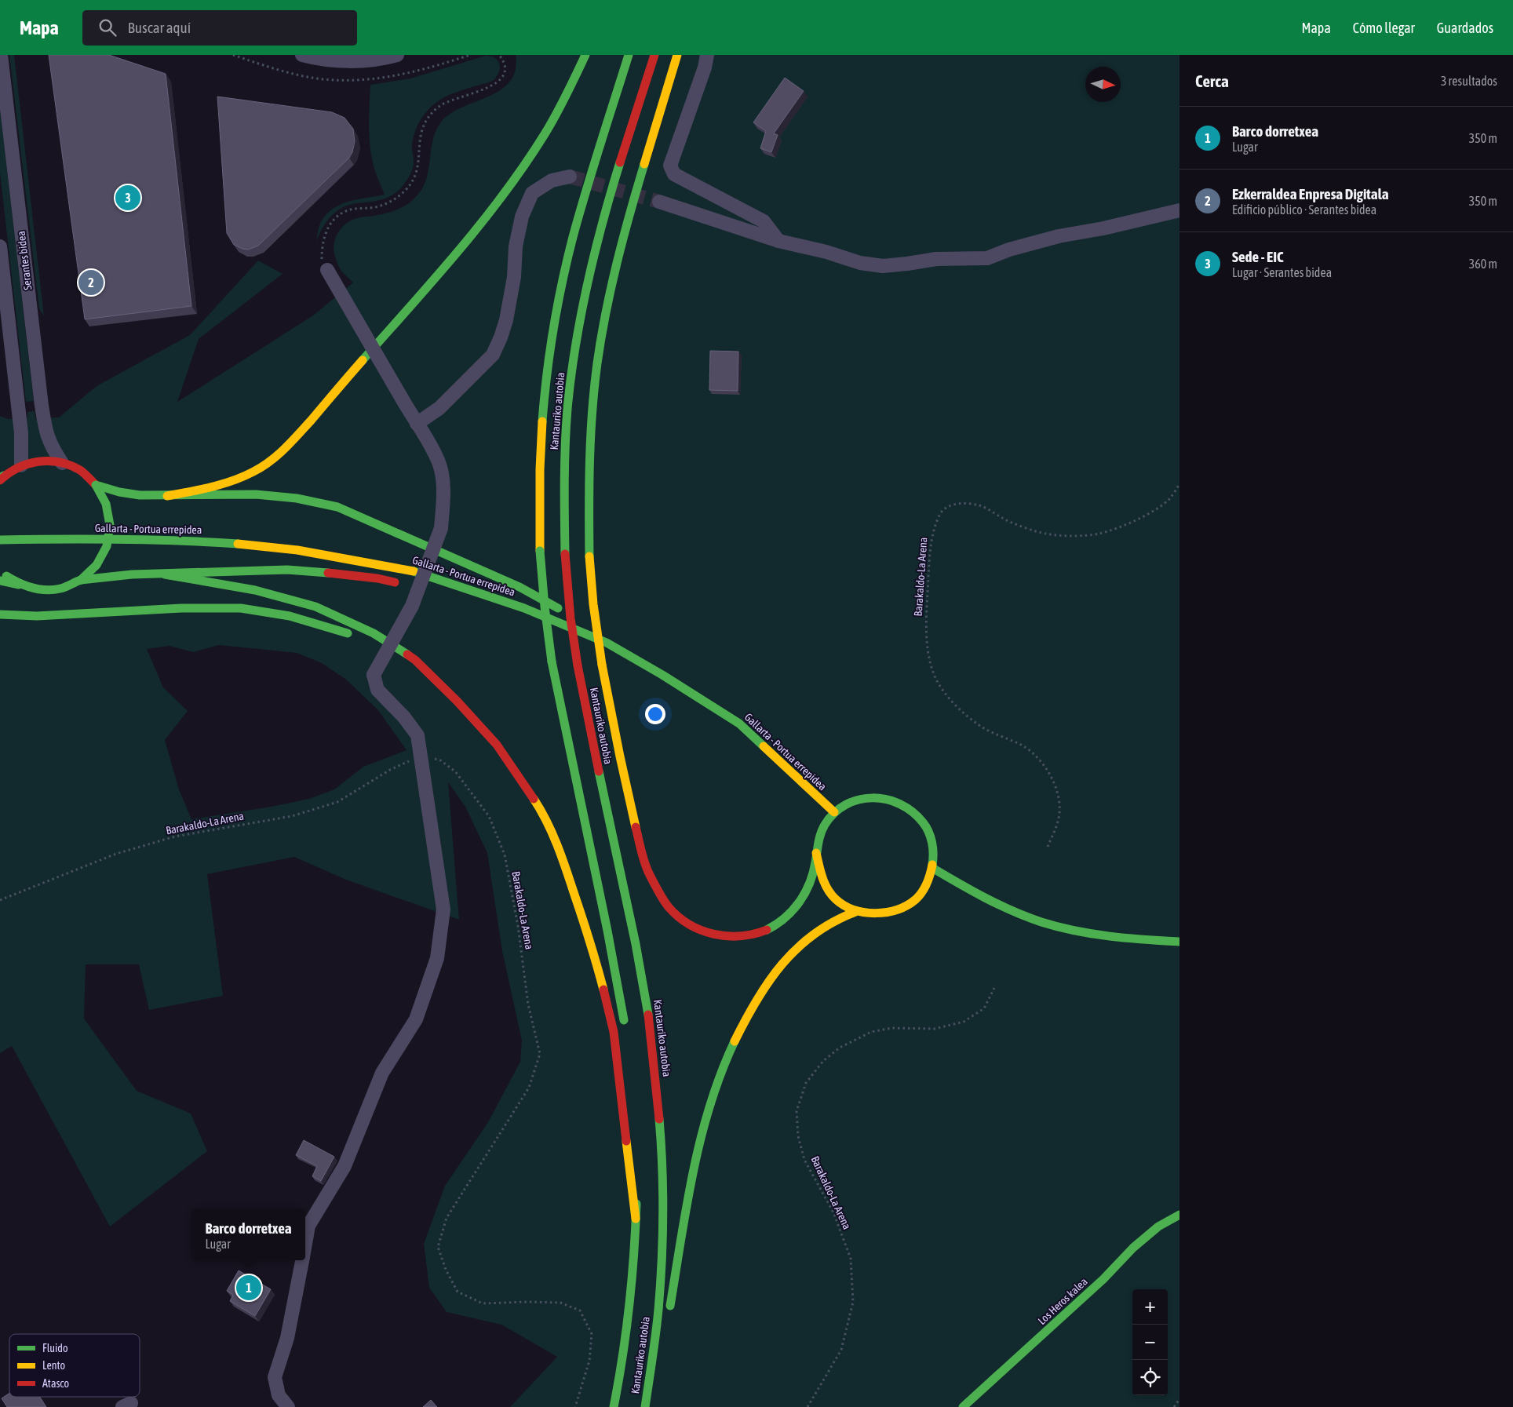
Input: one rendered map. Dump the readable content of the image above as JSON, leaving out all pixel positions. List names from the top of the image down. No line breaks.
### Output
{"streets":{"main road":["Kantauriko autobia","Gallarta - Portua errepidea","Los Heros kalea"],"street":["Serantes bidea"],"path":["Barakaldo-La Arena"]},"legend":["Fluido","Lento","Atasco"],"north":"right","page":{"header":"Mapa","search":"Buscar aquí","nav":["Mapa","Cómo llegar","Guardados"],"heading":["Cerca","3 resultados"],"list":[{"mark":"1","name":"Barco dorretxea","note":"Lugar","value":"350 m"},{"mark":"2","name":"Ezkerraldea Enpresa Digitala","note":"Edificio público · Serantes bidea","value":"350 m"},{"mark":"3","name":"Sede - EIC","note":"Lugar · Serantes bidea","value":"360 m"}],"pins":["3","2","1"],"popup":["Barco dorretxea","Lugar"],"map_buttons":["+","−"]}}
